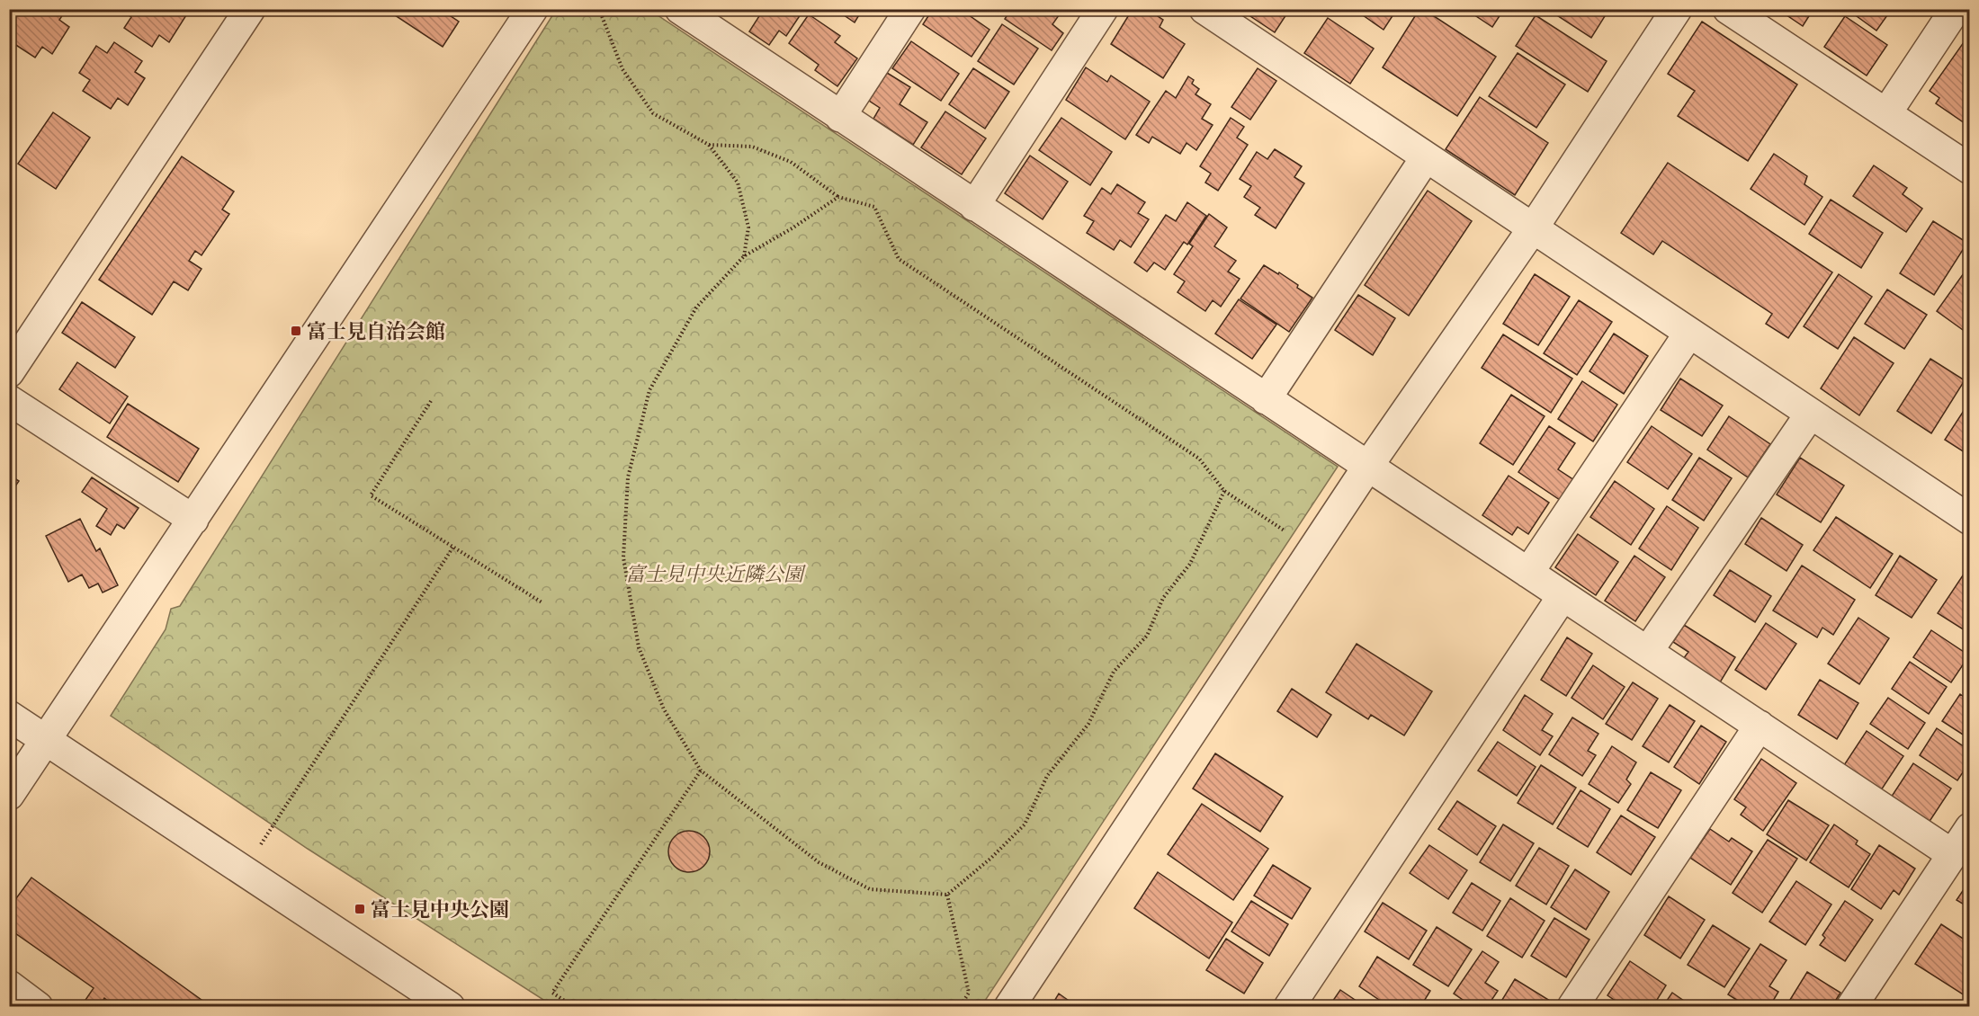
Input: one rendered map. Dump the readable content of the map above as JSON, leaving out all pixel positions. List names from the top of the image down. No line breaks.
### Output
{"parks":["富士見中央近隣公園"],"places":{"transit":["富士見自治会館","富士見中央公園"]}}
